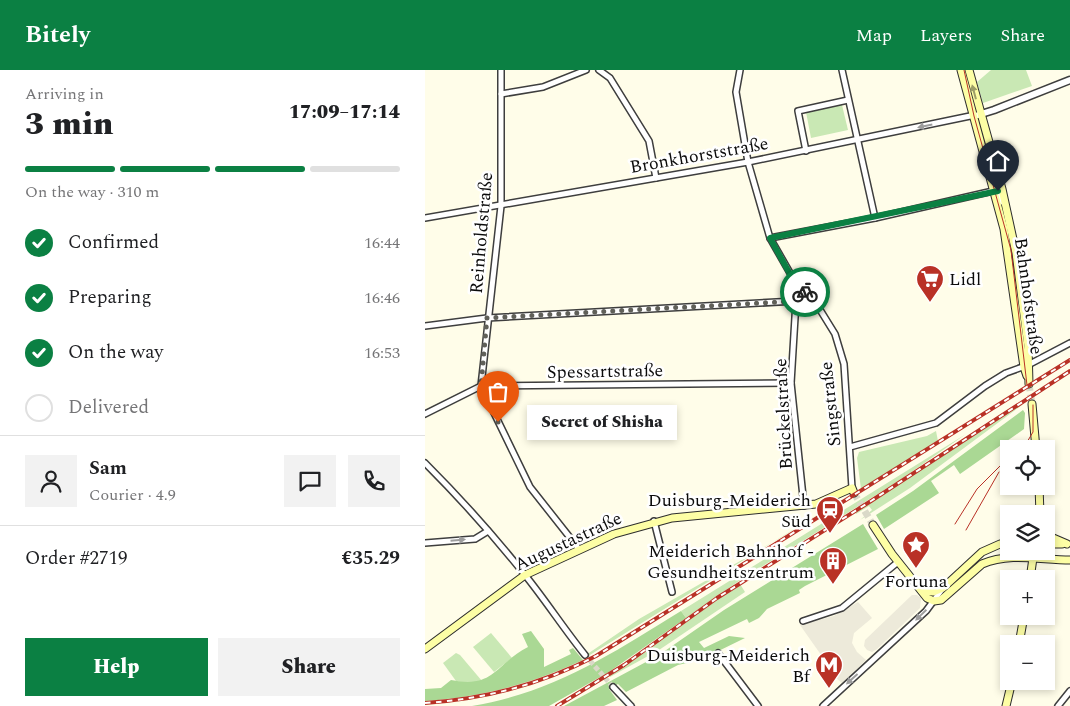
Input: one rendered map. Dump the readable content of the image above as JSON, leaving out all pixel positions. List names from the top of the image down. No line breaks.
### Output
{"streets":{"main road":["Bahnhofstraße","Augustastraße"],"street":["Bronkhorststraße","Reinholdstraße","Spessartstraße","Singstraße","Brückelstraße"]},"crossings":[["Bronkhorststraße","Reinholdstraße"],["Bronkhorststraße","Bahnhofstraße"],["Reinholdstraße","Spessartstraße"],["Spessartstraße","Brückelstraße"],["Singstraße","Augustastraße"],["Brückelstraße","Augustastraße"]],"places":{"supermarket":["Lidl"],"other":["Secret of Shisha"],"station":["Duisburg-Meiderich Süd"],"place":["Fortuna"],"building":["Meiderich Bahnhof - Gesundheitszentrum"],"metro station":["Duisburg-Meiderich Bf"]},"page":{"header":"Bitely","nav":["Map","Layers","Share"],"heading":["3 min","Arriving in","17:09–17:14"],"panel":["Sam","Courier · 4.9","Order #2719","€35.29"],"bar":"On the way · 310 m","list":[["Confirmed","16:44"],["Preparing","16:46"],["On the way","16:53"],"Delivered"],"bubble":"Secret of Shisha","map_buttons":["+","−"],"buttons":["Help","Share"]}}
